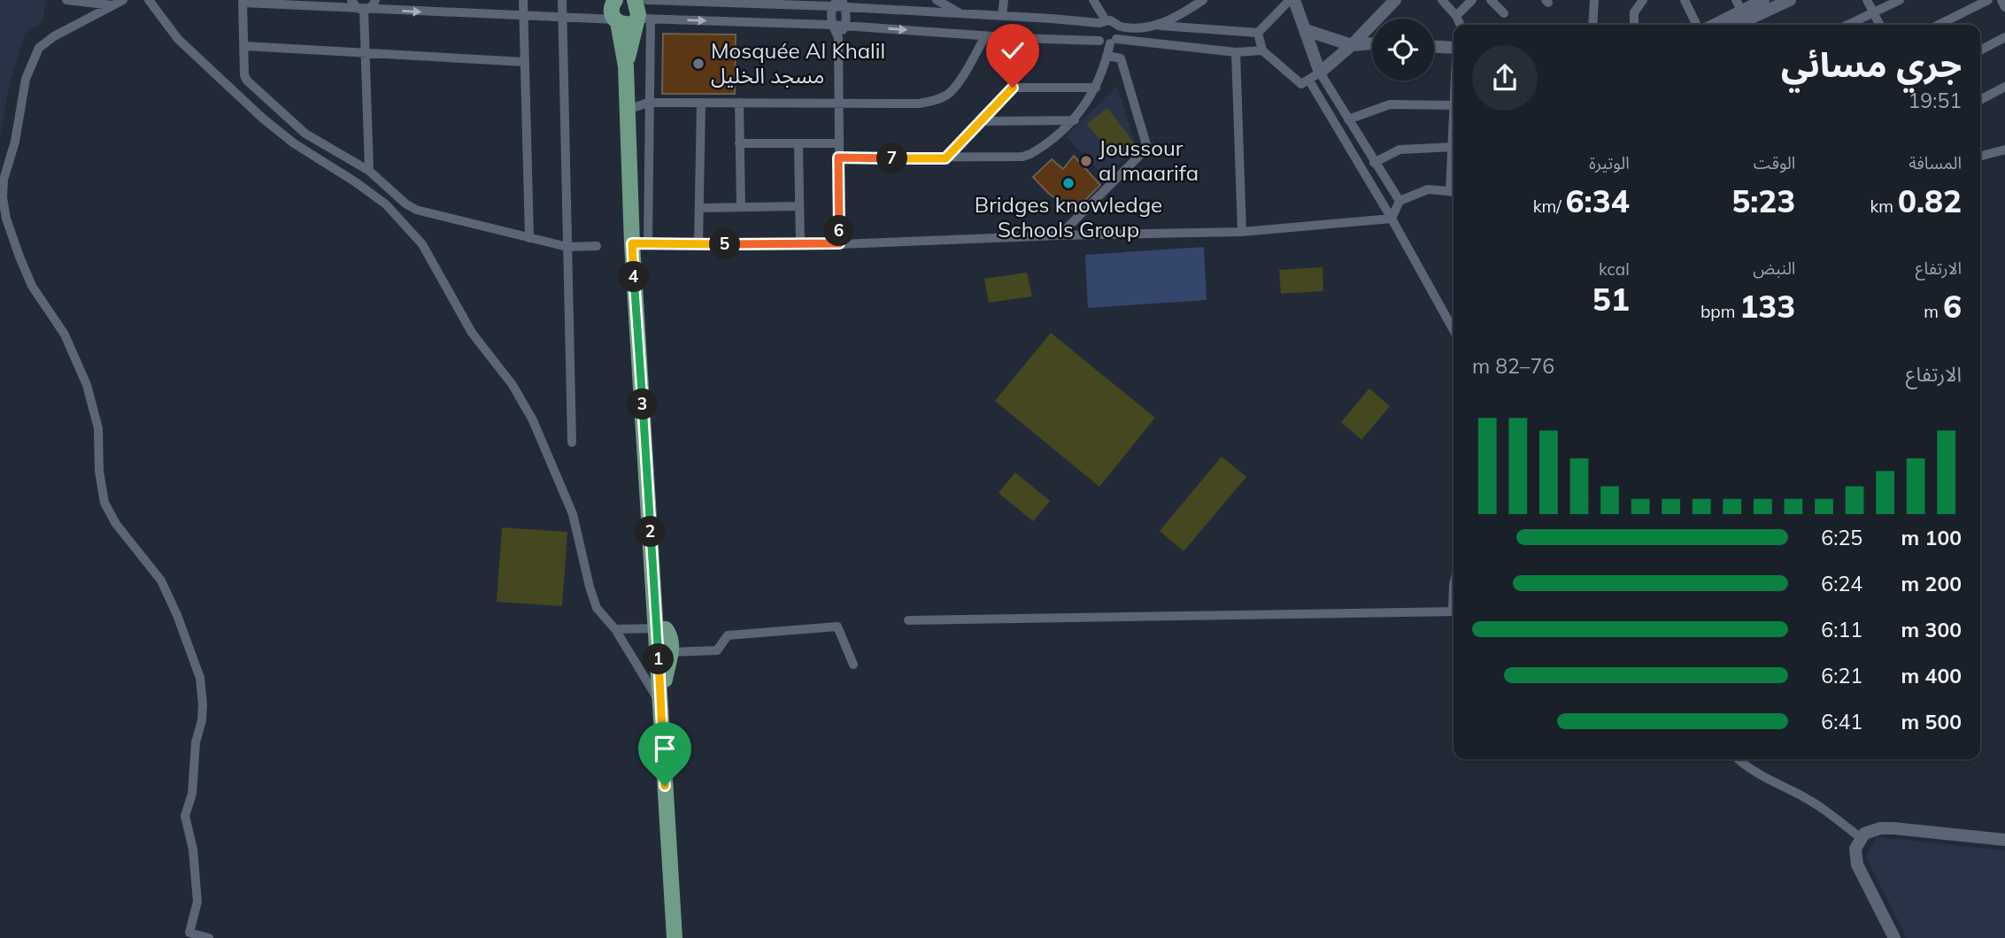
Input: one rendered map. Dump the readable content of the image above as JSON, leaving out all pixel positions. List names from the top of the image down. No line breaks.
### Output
{"places":["Mosquée Al Khalil مسجد الخليل","Joussour al maarifa","Bridges knowledge Schools Group"],"page":{"heading":["جري مسائي","19:51"],"stats":[["المسافة","0.82 km"],["الوقت","5:23"],["الوتيرة","6:34 /km"],["الارتفاع","6 m"],["النبض","133 bpm"],["kcal","51"]],"pins":["7","6","5","4","3","2","1"],"chart":["الارتفاع","76–82 m"],"list":[{"name":"100 m","note":"6:25"},{"name":"200 m","note":"6:24"},{"name":"300 m","note":"6:11"},{"name":"400 m","note":"6:21"},{"name":"500 m","note":"6:41"}]}}
